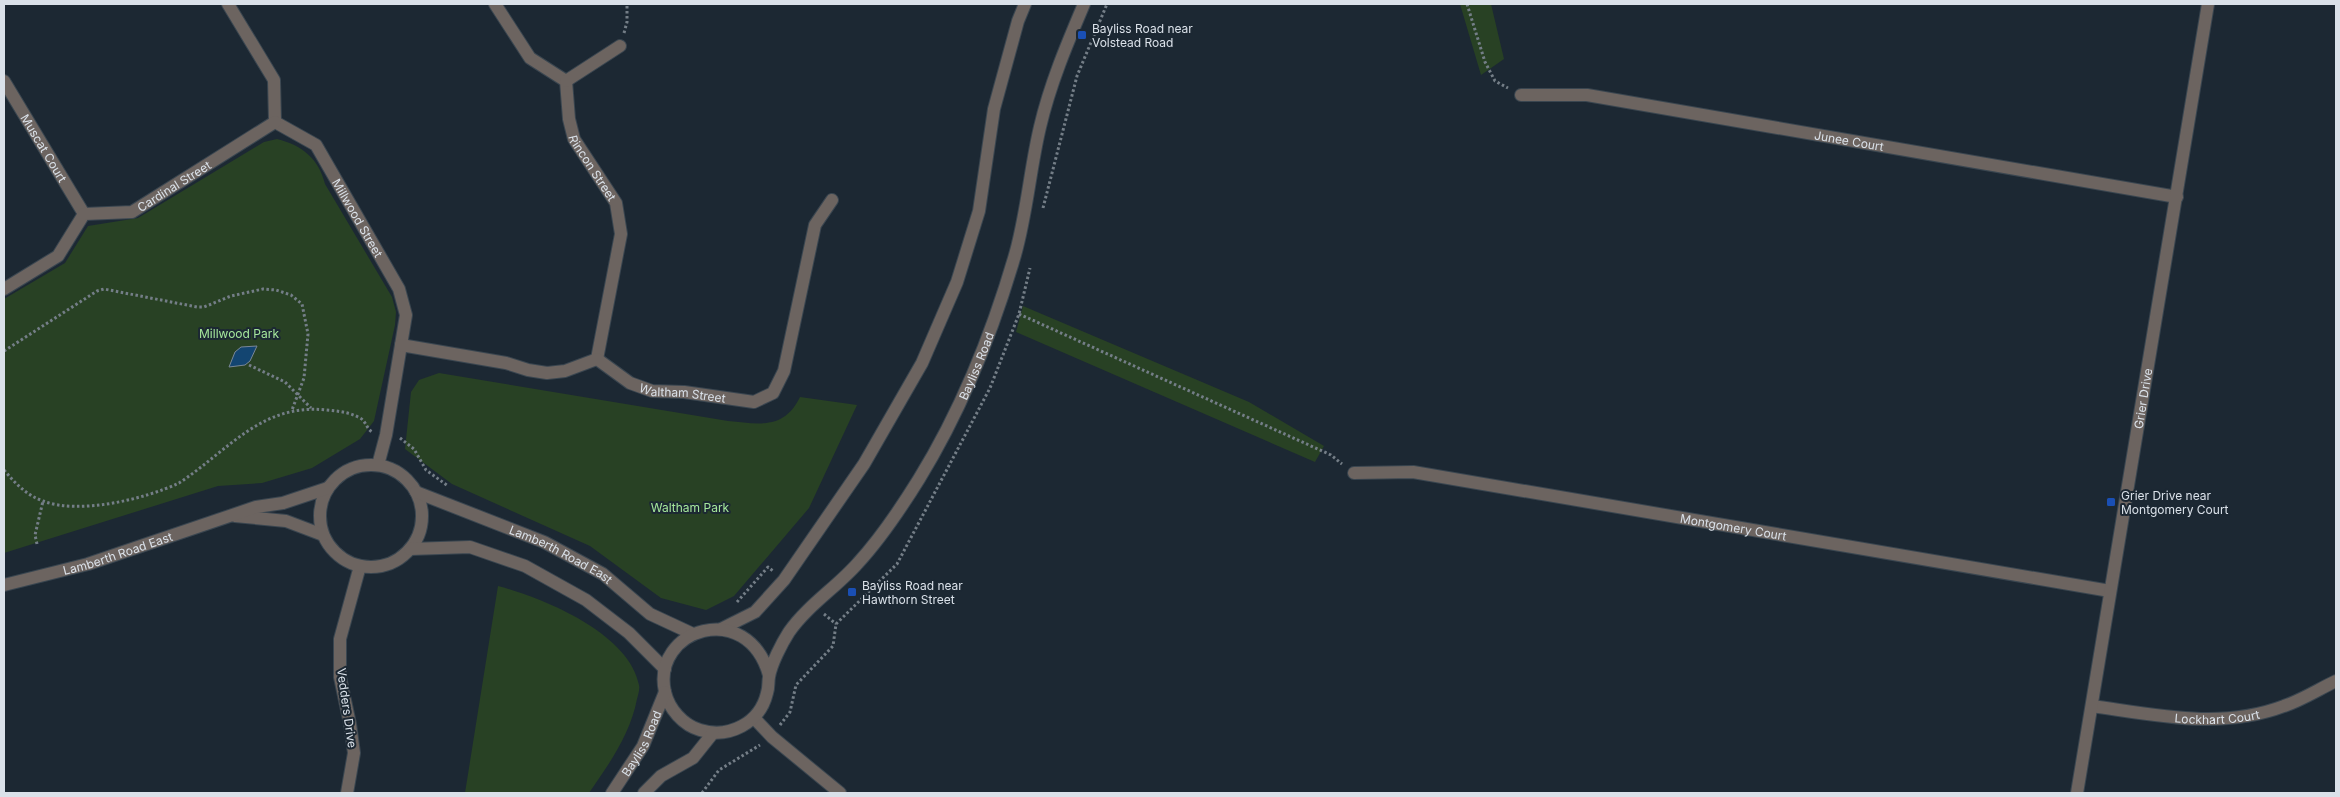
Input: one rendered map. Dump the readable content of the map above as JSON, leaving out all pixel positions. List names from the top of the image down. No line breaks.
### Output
{"streets":{"street":["Junee Court","Muscat Court","Rincon Street","Cardinal Street","Millwood Street","Bayliss Road","Waltham Street","Grier Drive","Montgomery Court","Lamberth Road East","Vedders Drive","Lockhart Court"]},"crossings":[["Junee Court","Grier Drive"],["Muscat Court","Cardinal Street"],["Rincon Street","Waltham Street"],["Cardinal Street","Millwood Street"],["Millwood Street","Lamberth Road East"],["Millwood Street","Vedders Drive"],["Bayliss Road","Lamberth Road East"],["Grier Drive","Montgomery Court"],["Grier Drive","Lockhart Court"],["Lamberth Road East","Vedders Drive"]],"parks":["Millwood Park","Waltham Park"],"places":{"transit":["Bayliss Road near Volstead Road","Grier Drive near Montgomery Court","Bayliss Road near Hawthorn Street"]}}
